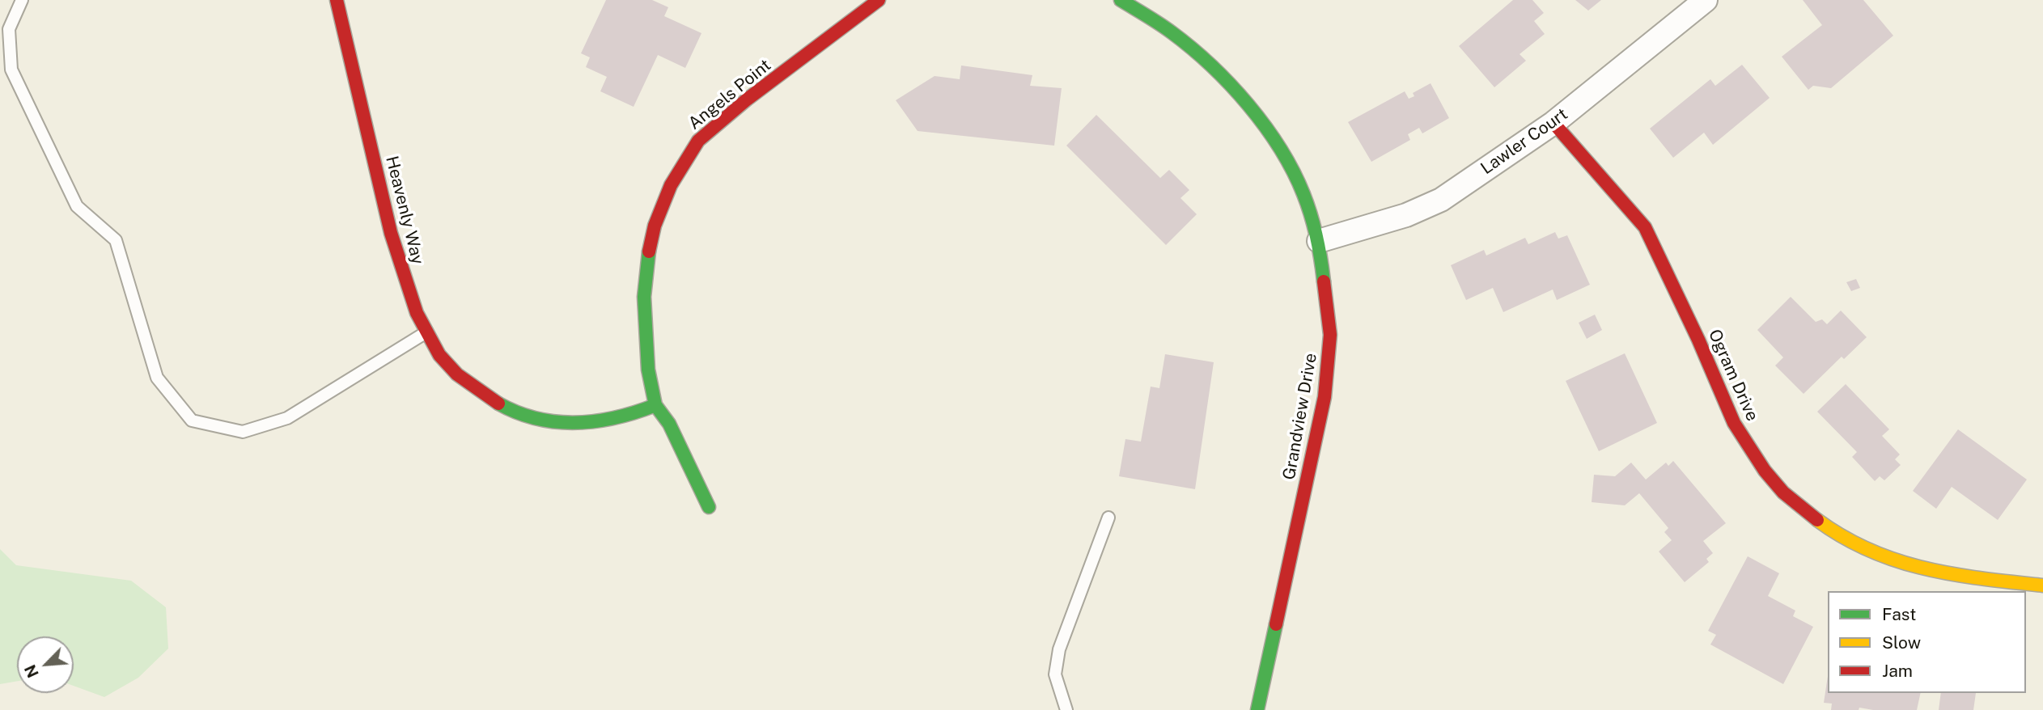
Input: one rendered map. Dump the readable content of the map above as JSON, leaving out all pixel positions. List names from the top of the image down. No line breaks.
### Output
{"streets":{"street":["Angels Point","Lawler Court","Heavenly Way","Ogram Drive","Grandview Drive"]},"crossings":[["Angels Point","Heavenly Way"],["Lawler Court","Ogram Drive"],["Lawler Court","Grandview Drive"]],"legend":["Fast","Slow","Jam"],"north":"bottom left"}
